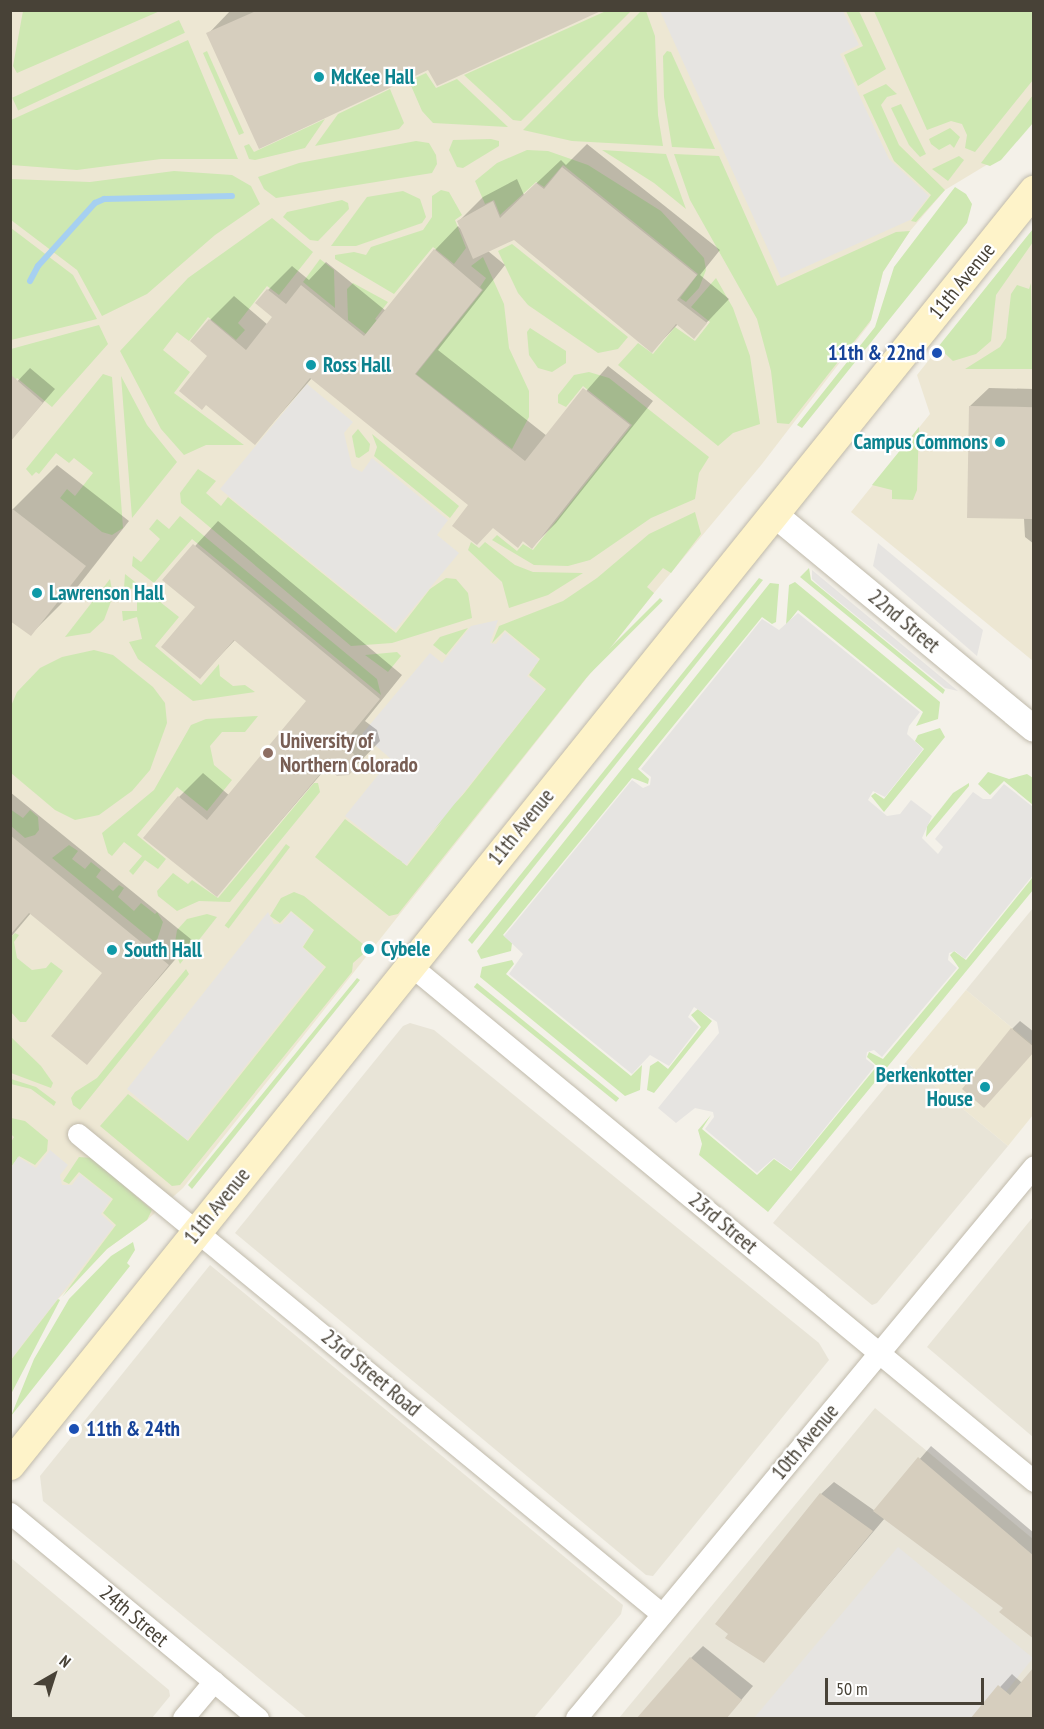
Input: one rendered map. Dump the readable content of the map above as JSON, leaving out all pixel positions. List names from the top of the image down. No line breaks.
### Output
{"streets":{"main road":["11th Avenue"],"street":["22nd Street","23rd Street","23rd Street Road","10th Avenue","24th Street"]},"crossings":[["11th Avenue","22nd Street"],["11th Avenue","23rd Street"],["11th Avenue","23rd Street Road"],["23rd Street","10th Avenue"],["23rd Street Road","10th Avenue"]],"places":["McKee Hall","11th & 22nd","Ross Hall","Campus Commons","Lawrenson Hall","University of Northern Colorado","Cybele","South Hall","Berkenkotter House","11th & 24th"],"scale_bar":"50 m","north":"top right"}
